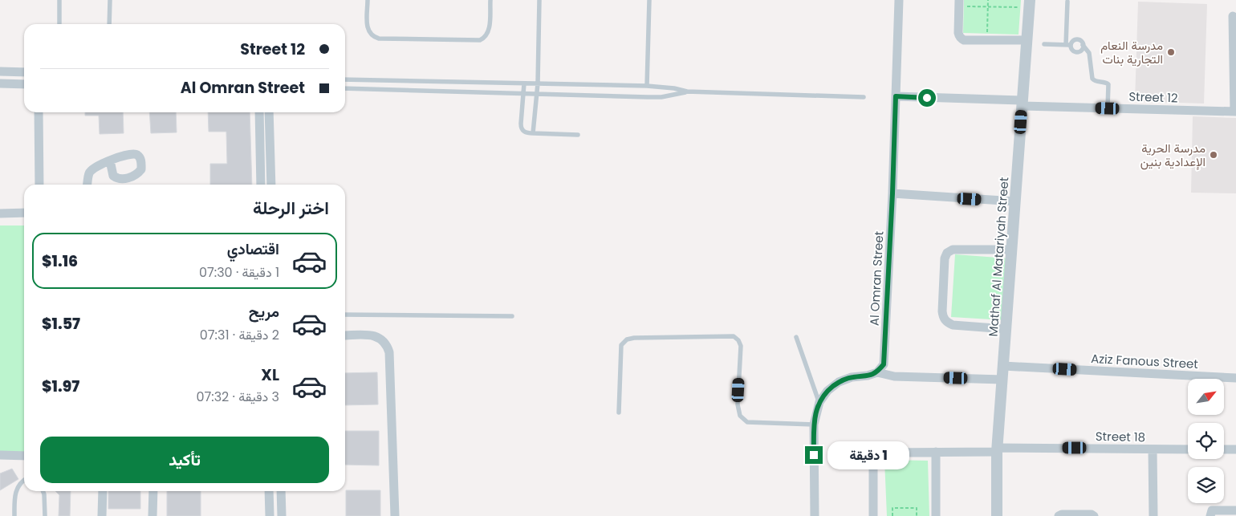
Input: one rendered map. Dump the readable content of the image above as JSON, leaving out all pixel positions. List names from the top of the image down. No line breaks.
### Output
{"streets":{"street":["Street 12","Mathaf Al Matariyah Street","Al Omran Street","Aziz Fanous Street","Street 18"]},"crossings":[["Street 12","Mathaf Al Matariyah Street"],["Street 12","Al Omran Street"],["Mathaf Al Matariyah Street","Aziz Fanous Street"],["Mathaf Al Matariyah Street","Street 18"]],"places":["مدرسة النعام التجارية بنات","مدرسة الحرية الإعدادية بنين"],"north":"top right","page":{"banner":["Street 12","Al Omran Street"],"heading":"اختر الرحلة","list":[{"name":"اقتصادي","note":"1 دقيقة · 07:30","value":"$1.16"},{"name":"مريح","note":"2 دقيقة · 07:31","value":"$1.57"},{"name":"XL","note":"3 دقيقة · 07:32","value":"$1.97"}],"buttons":"تأكيد","bubble":"1 دقيقة"}}
